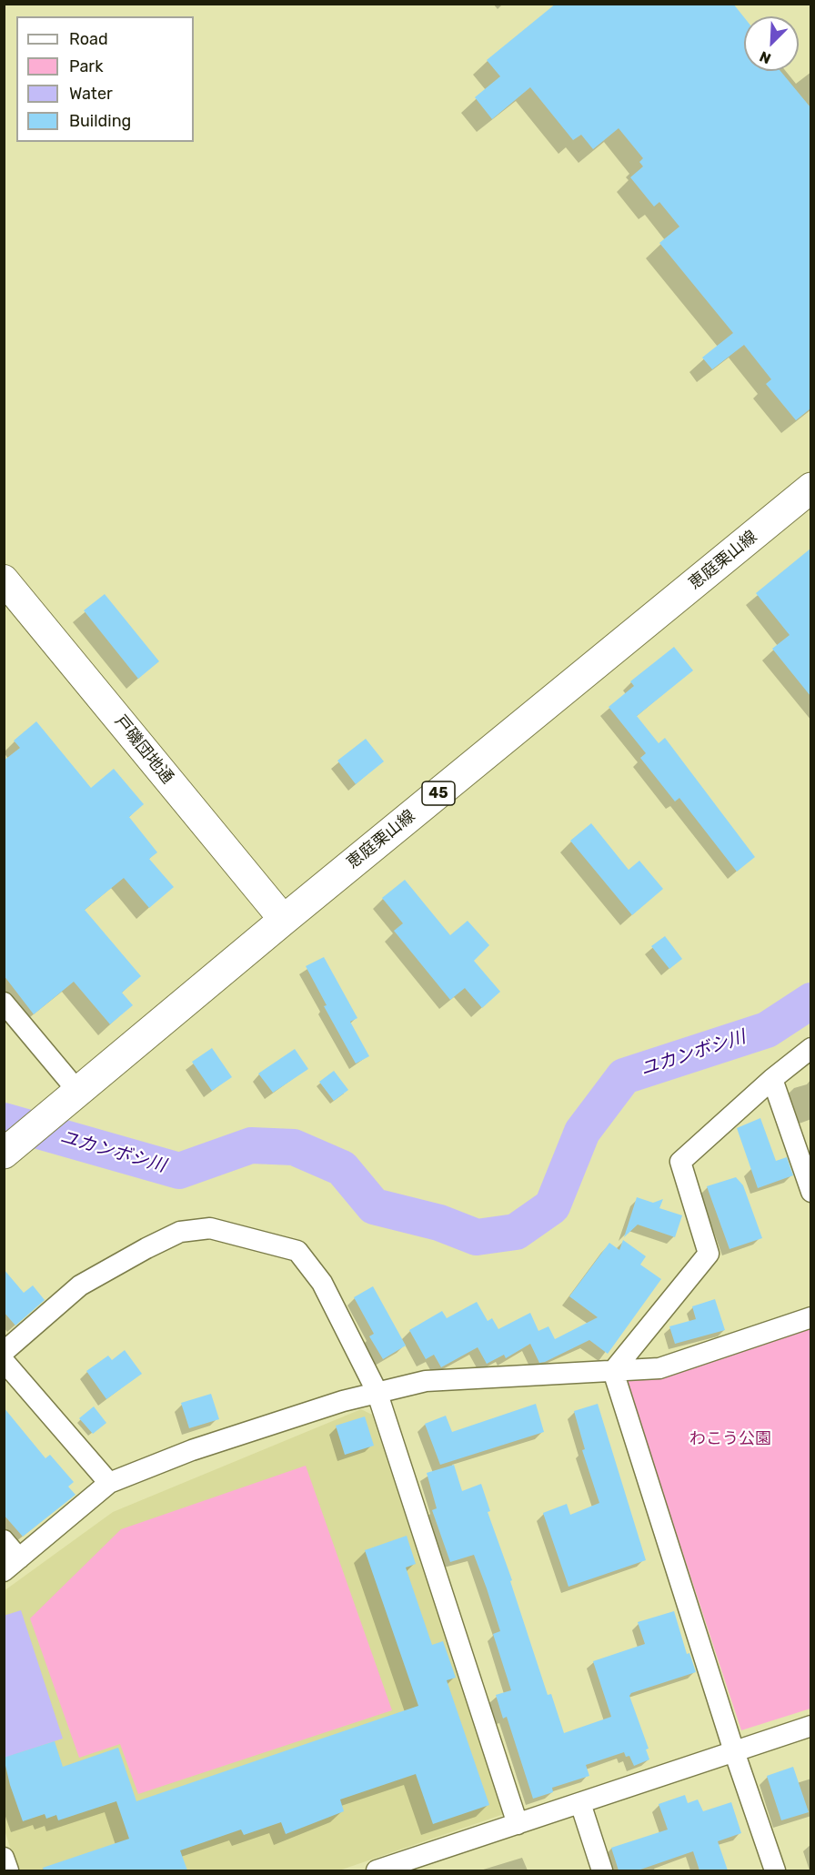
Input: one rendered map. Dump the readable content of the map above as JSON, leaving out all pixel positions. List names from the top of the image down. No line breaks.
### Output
{"streets":{"main road":["恵庭栗山線","45"],"street":["戸磯団地通"]},"crossings":[["恵庭栗山線","戸磯団地通"]],"water":["ユカンボシ川"],"parks":["わこう公園"],"legend":["Road","Park","Water","Building"],"north":"bottom left"}
